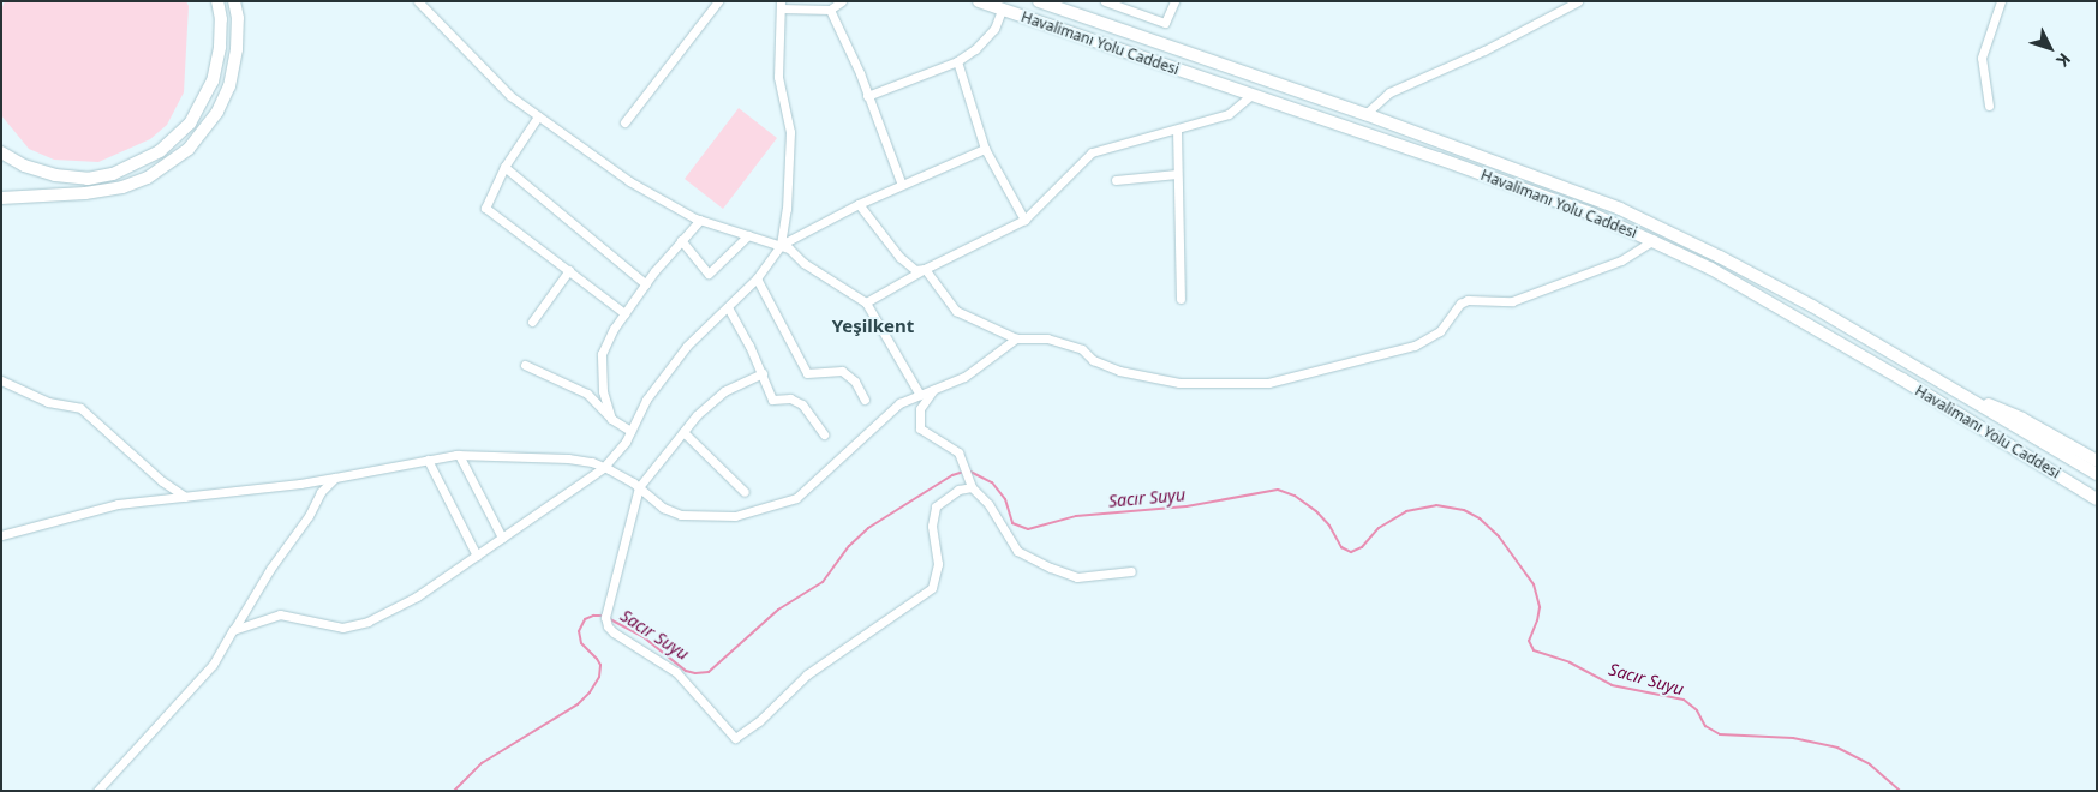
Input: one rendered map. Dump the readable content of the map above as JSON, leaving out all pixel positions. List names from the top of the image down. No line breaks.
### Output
{"streets":{"highway":["Havalimanı Yolu Caddesi"]},"districts":["Yeşilkent"],"water":["Sacır Suyu"],"north":"bottom right"}
